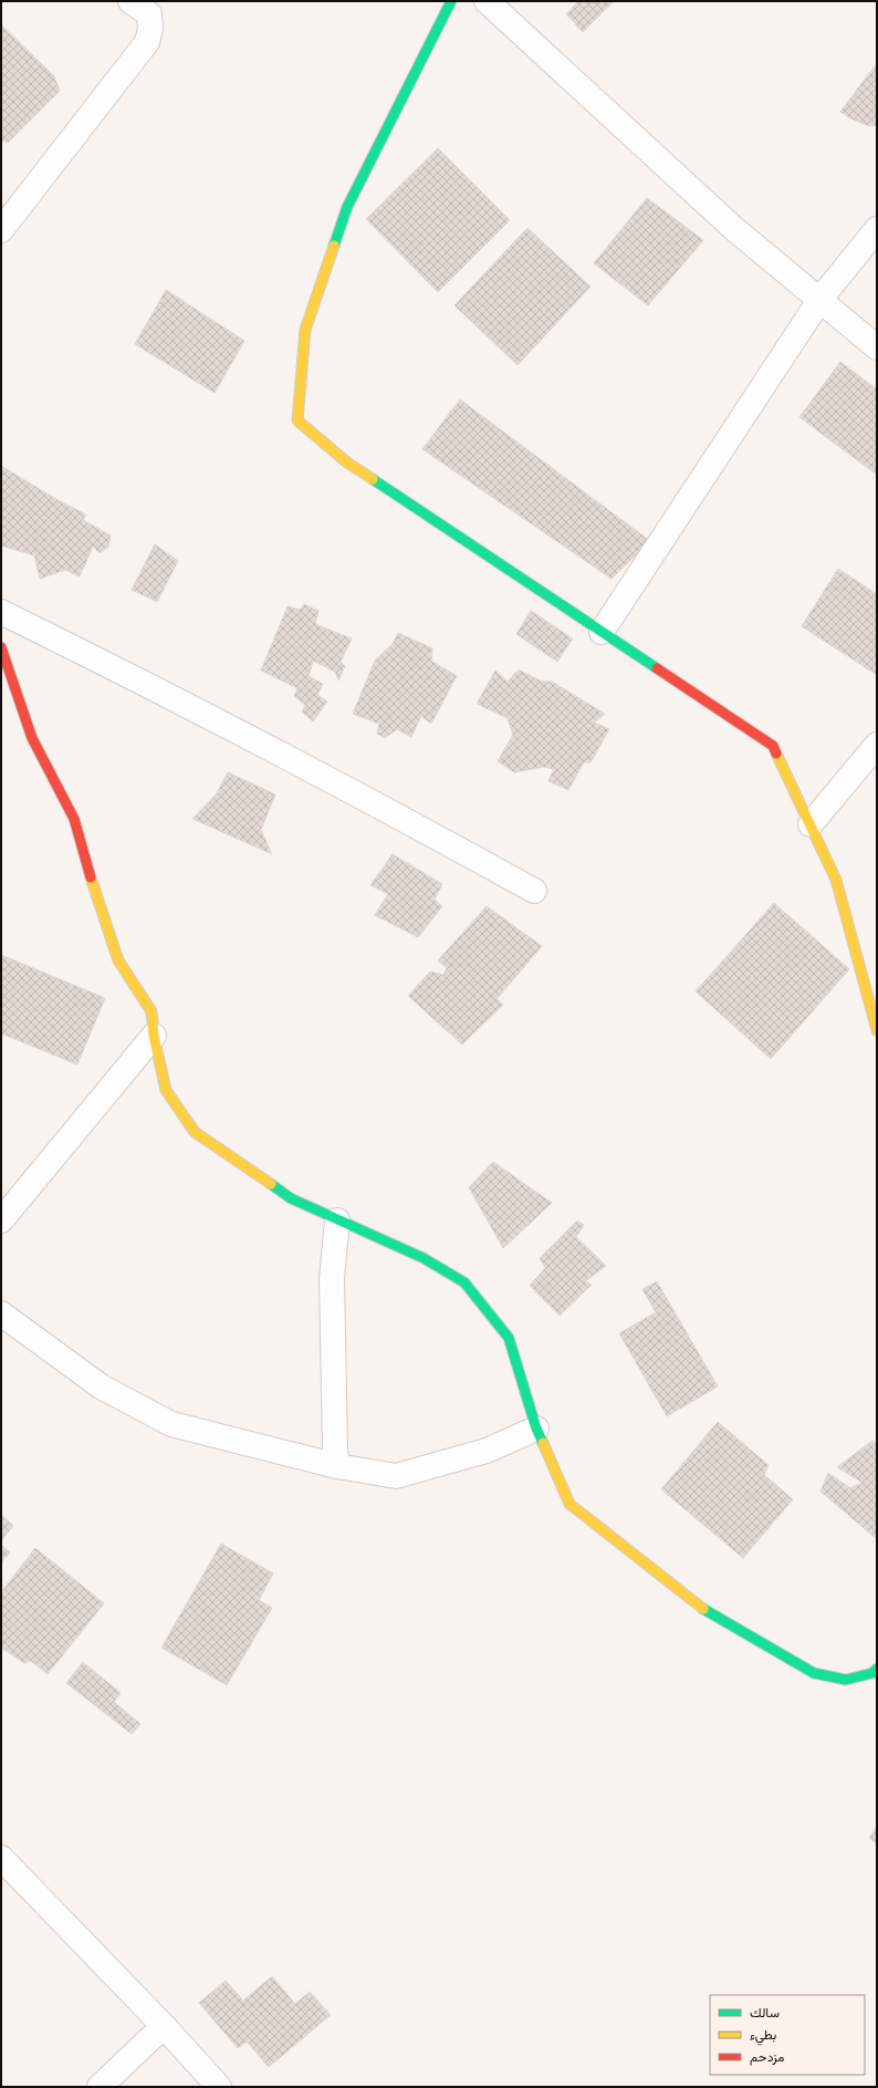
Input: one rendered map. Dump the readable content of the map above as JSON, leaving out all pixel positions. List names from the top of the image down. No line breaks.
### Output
{"legend":["سالك","بطيء","مزدحم"]}
